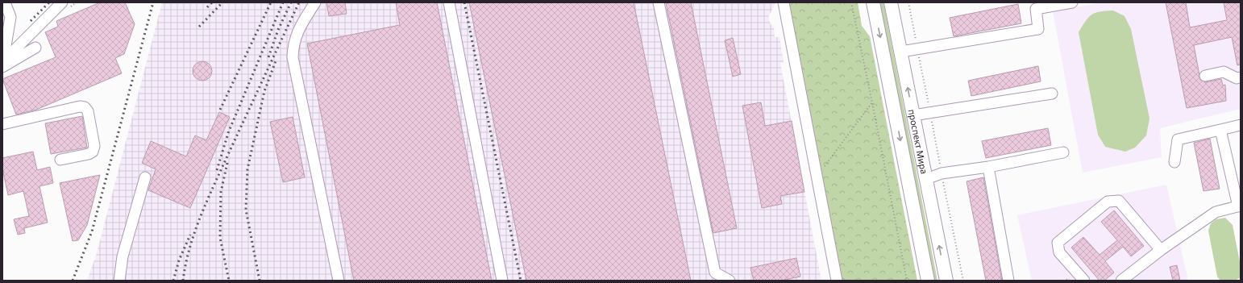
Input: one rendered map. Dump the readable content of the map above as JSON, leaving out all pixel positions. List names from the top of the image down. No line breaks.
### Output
{"streets":{"main road":["проспект Мира"]}}
